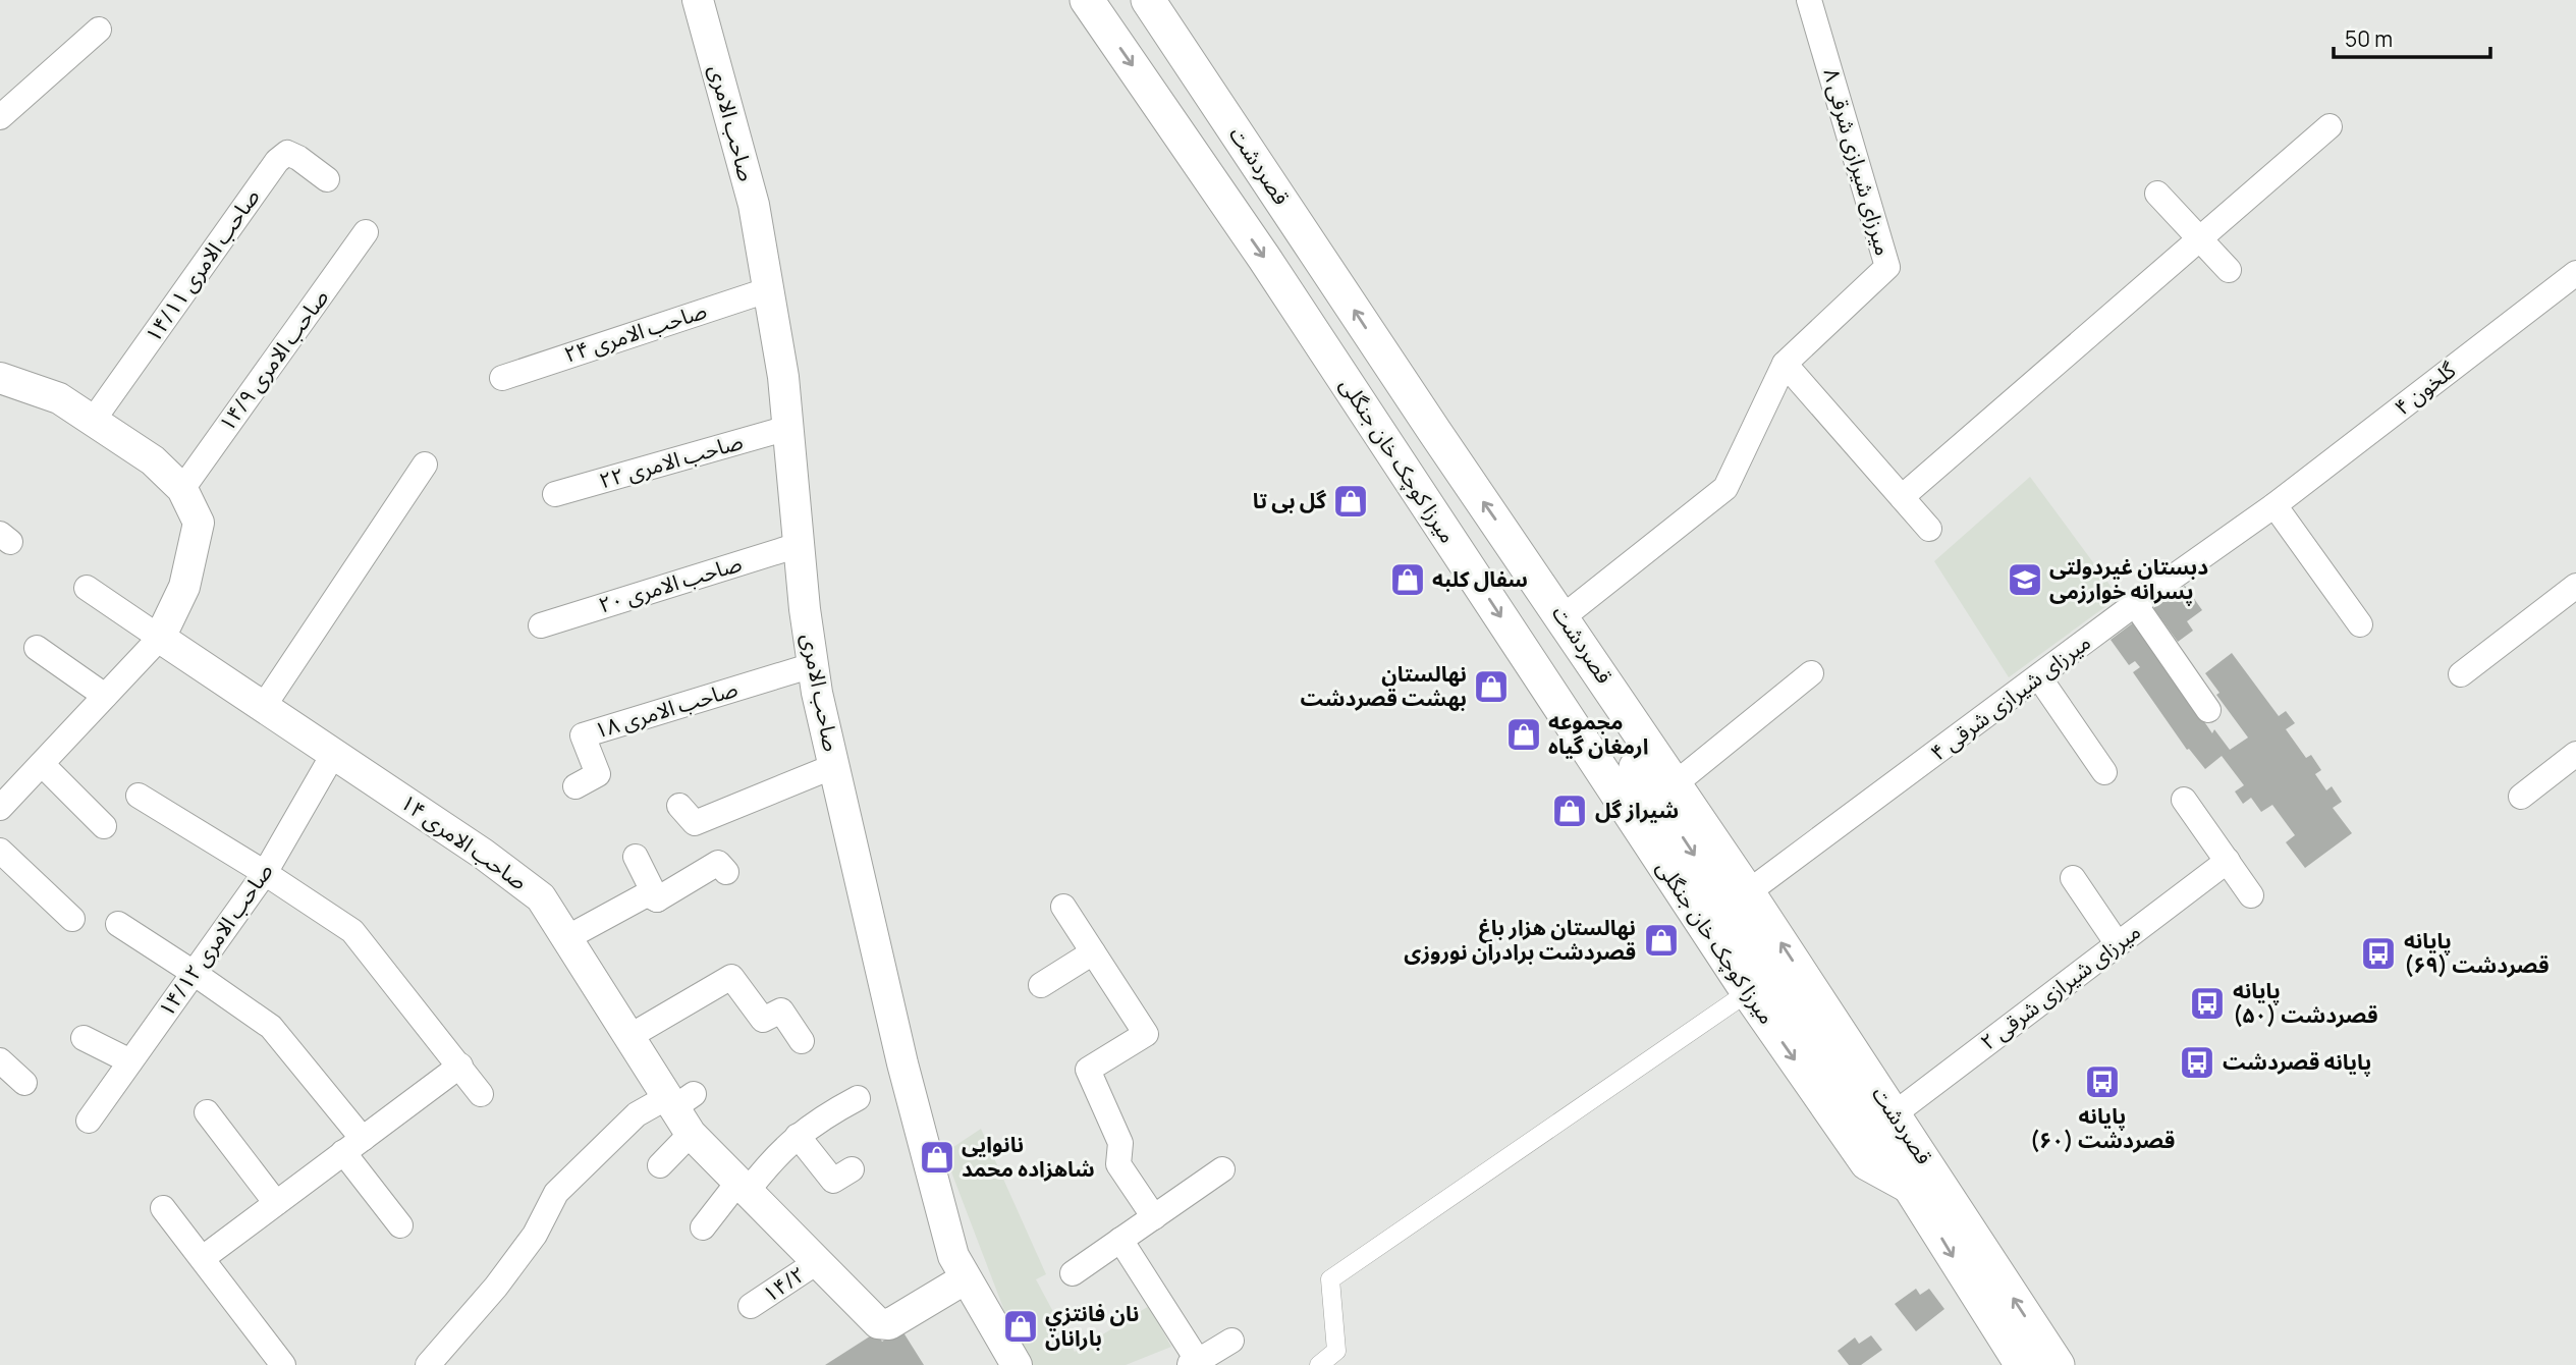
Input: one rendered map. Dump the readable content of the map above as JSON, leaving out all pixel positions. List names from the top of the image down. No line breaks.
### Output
{"streets":{"main road":["قصردشت","میرزا کوچک خان جنگلی"],"street":["صاحب الامری","۸ میرزای شیرازی شرقی","۱۴/۱۱ صاحب الامری","۲۴ صاحب الامری","۱۴/۹ صاحب الامری","۴ گلخون","۲۲ صاحب الامری","۲۰ صاحب الامری","۴ میرزای شیرازی شرقی","۱۸ صاحب الامری","۱۴ صاحب الامری","۱۴/۱۲ صاحب الامری","۲ میرزای شیرازی شرقی","۱۴/۲"]},"crossings":[["صاحب الامری","۲۴ صاحب الامری"],["صاحب الامری","۲۲ صاحب الامری"],["صاحب الامری","۲۰ صاحب الامری"],["صاحب الامری","۱۸ صاحب الامری"],["صاحب الامری","۱۴ صاحب الامری"],["۸ میرزای شیرازی شرقی","قصردشت"],["قصردشت","میرزا کوچک خان جنگلی"],["قصردشت","۴ میرزای شیرازی شرقی"],["قصردشت","۲ میرزای شیرازی شرقی"],["۴ گلخون","۴ میرزای شیرازی شرقی"],["۱۴ صاحب الامری","۱۴/۱۲ صاحب الامری"],["۱۴ صاحب الامری","۱۴/۲"]],"one_way":["میرزا کوچک خان جنگلی"],"places":{"shop":["گل بی تا","سفال کلبه","نهالستان بهشت قصردشت","مجموعه ارمغان گیاه","شیراز گل","نهالستان هزار باغ قصردشت برادران نوروزی","نانوایی شاهزاده محمد","نان فانتزي بارانان"],"school or university":["دبستان غیردولتی پسرانه خوارزمی"],"bus stop":["پایانه قصردشت (۶۹)","پایانه قصردشت (۵۰)","پایانه قصردشت","پایانه قصردشت (۶۰)"]},"scale_bar":"50 m"}
